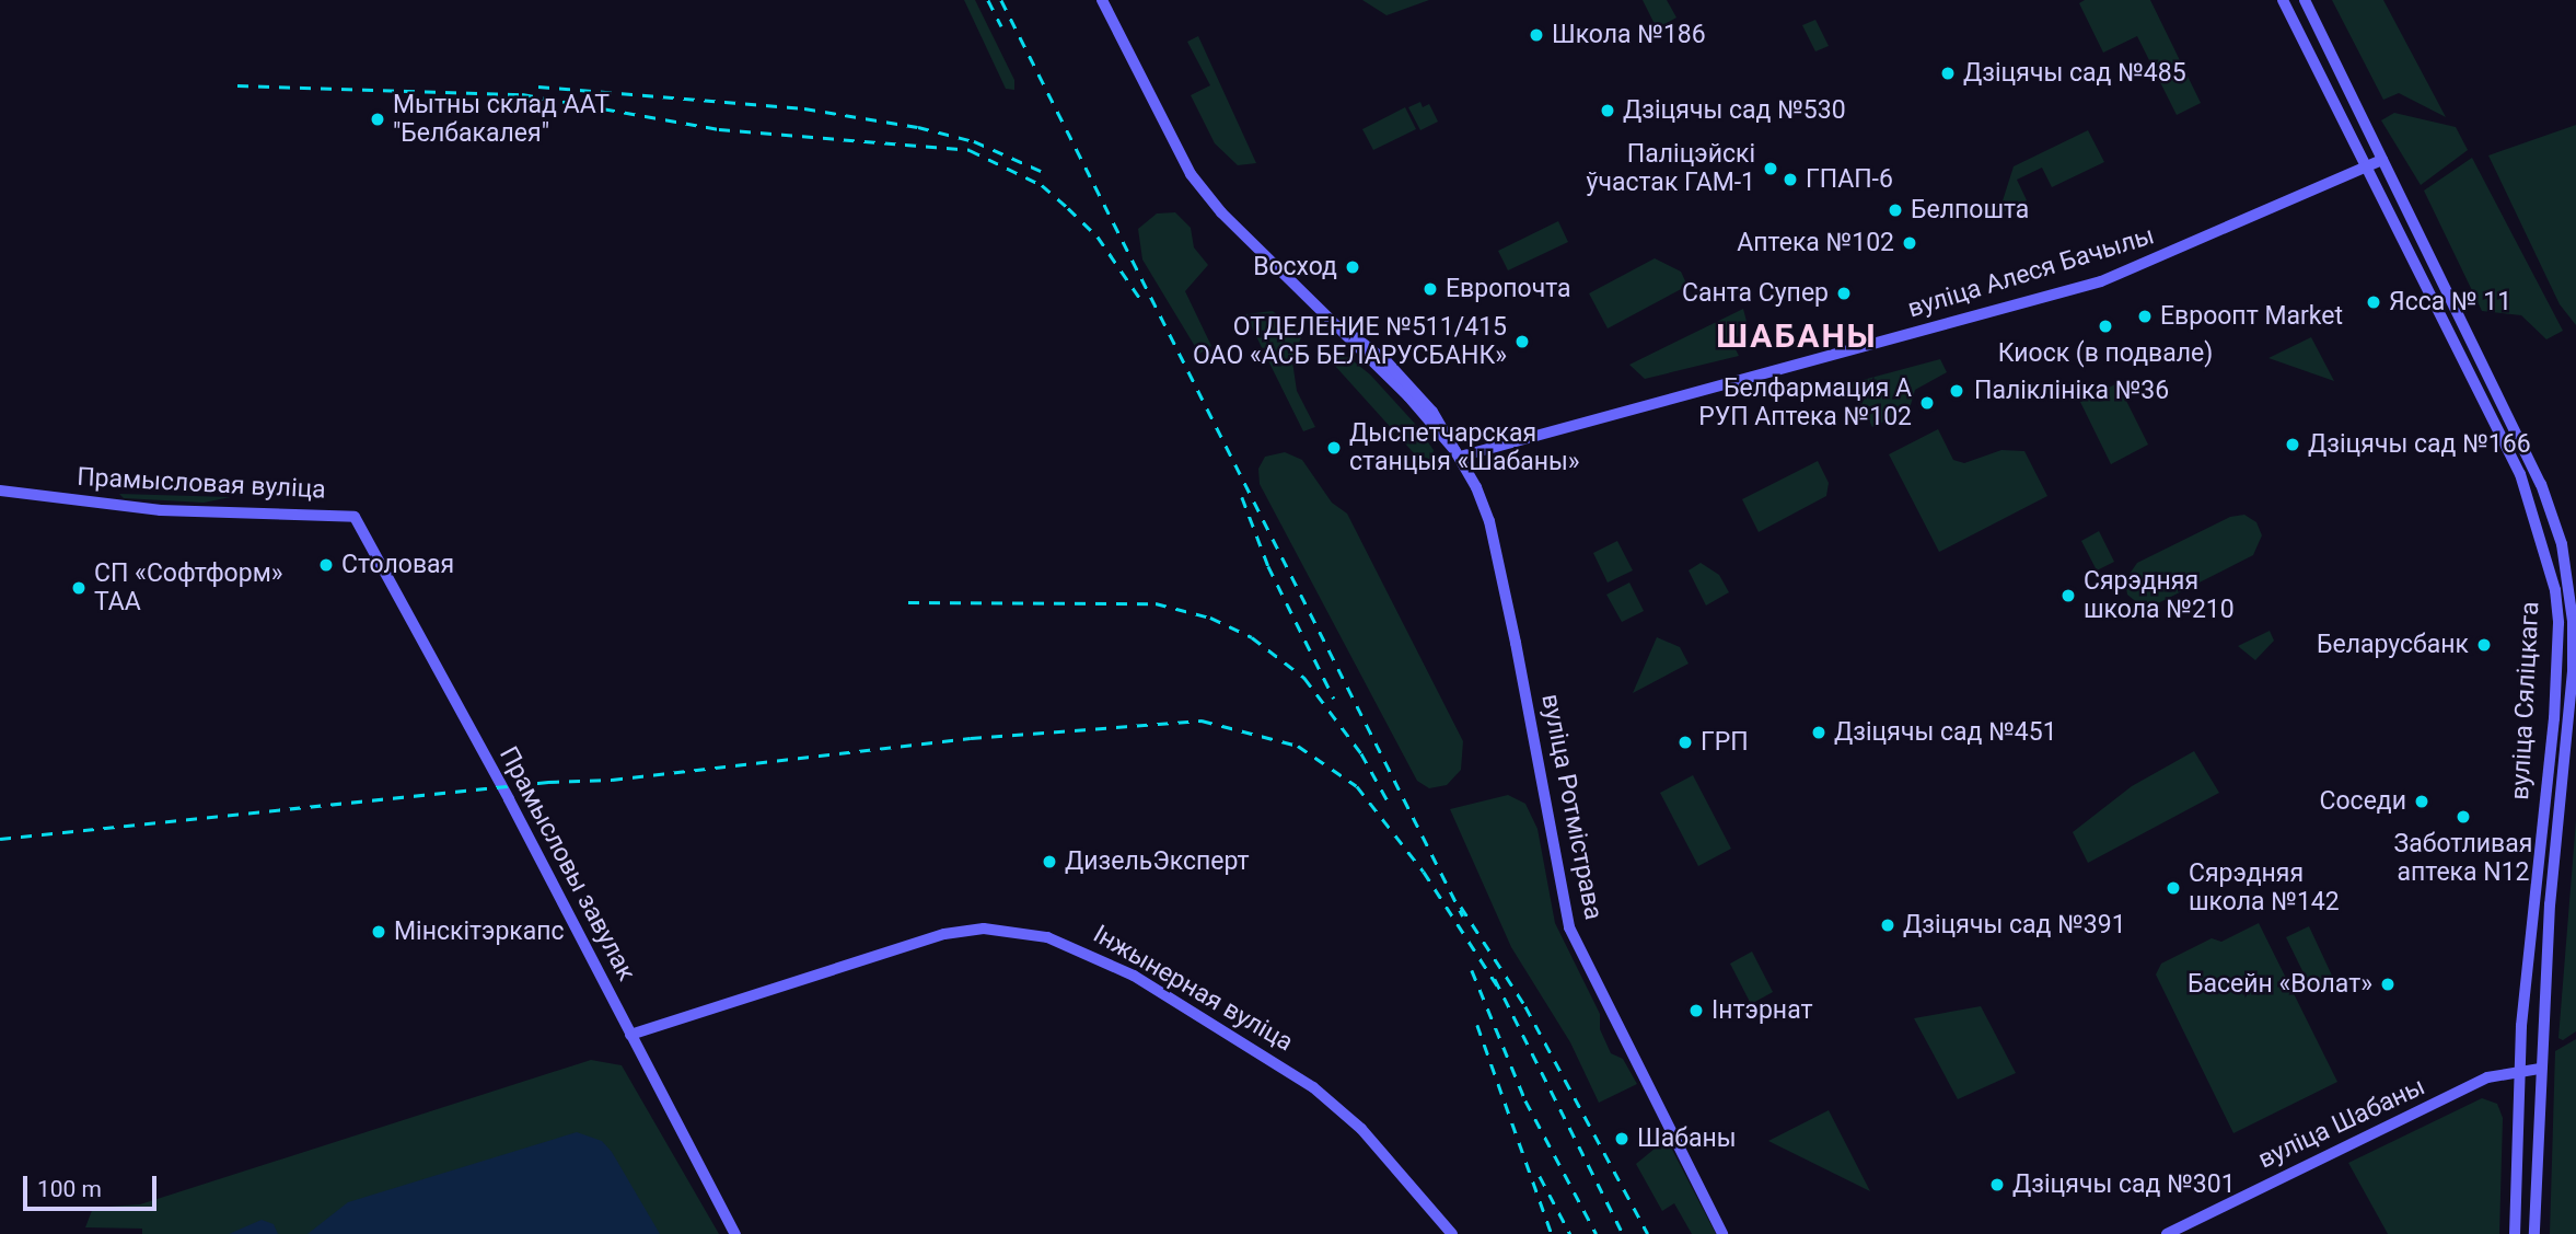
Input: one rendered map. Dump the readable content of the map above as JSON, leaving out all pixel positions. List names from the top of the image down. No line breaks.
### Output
{"streets":{"main road":["вуліца Алеся Бачылы","Прамысловая вуліца","вуліца Сяліцкага","вуліца Ротмістрава","Прамысловы завулак","Інжынерная вуліца","вуліца Шабаны"]},"crossings":[["вуліца Алеся Бачылы","вуліца Сяліцкага"],["вуліца Алеся Бачылы","вуліца Ротмістрава"],["Прамысловая вуліца","Прамысловы завулак"],["вуліца Сяліцкага","вуліца Шабаны"],["Прамысловы завулак","Інжынерная вуліца"]],"districts":["ШАБАНЫ"],"places":["Школа №186","Дзіцячы сад №485","Дзіцячы сад №530","Мытны склад ААТ \"Белбакалея\"","Паліцэйскі ўчастак ГАМ-1","ГПАП-6","Белпошта","Аптека №102","Восход","Европочта","Санта Супер","Ясса № 11","Евроопт Market","Киоск (в подвале)","ОТДЕЛЕНИЕ №511/415 ОАО «АСБ БЕЛАРУСБАНК»","Паліклініка №36","Белфармация А РУП Аптека №102","Дзіцячы сад №166","Дыспетчарская станцыя «Шабаны»","Столовая","СП «Софтформ» ТАА","Сярэдняя школа №210","Беларусбанк","Дзіцячы сад №451","ГРП","Соседи","Заботливая аптека N12","ДизельЭксперт","Сярэдняя школа №142","Дзіцячы сад №391","Мінскітэркапс","Басейн «Волат»","Інтэрнат","Шабаны","Дзіцячы сад №301"],"scale_bar":"100 m"}
